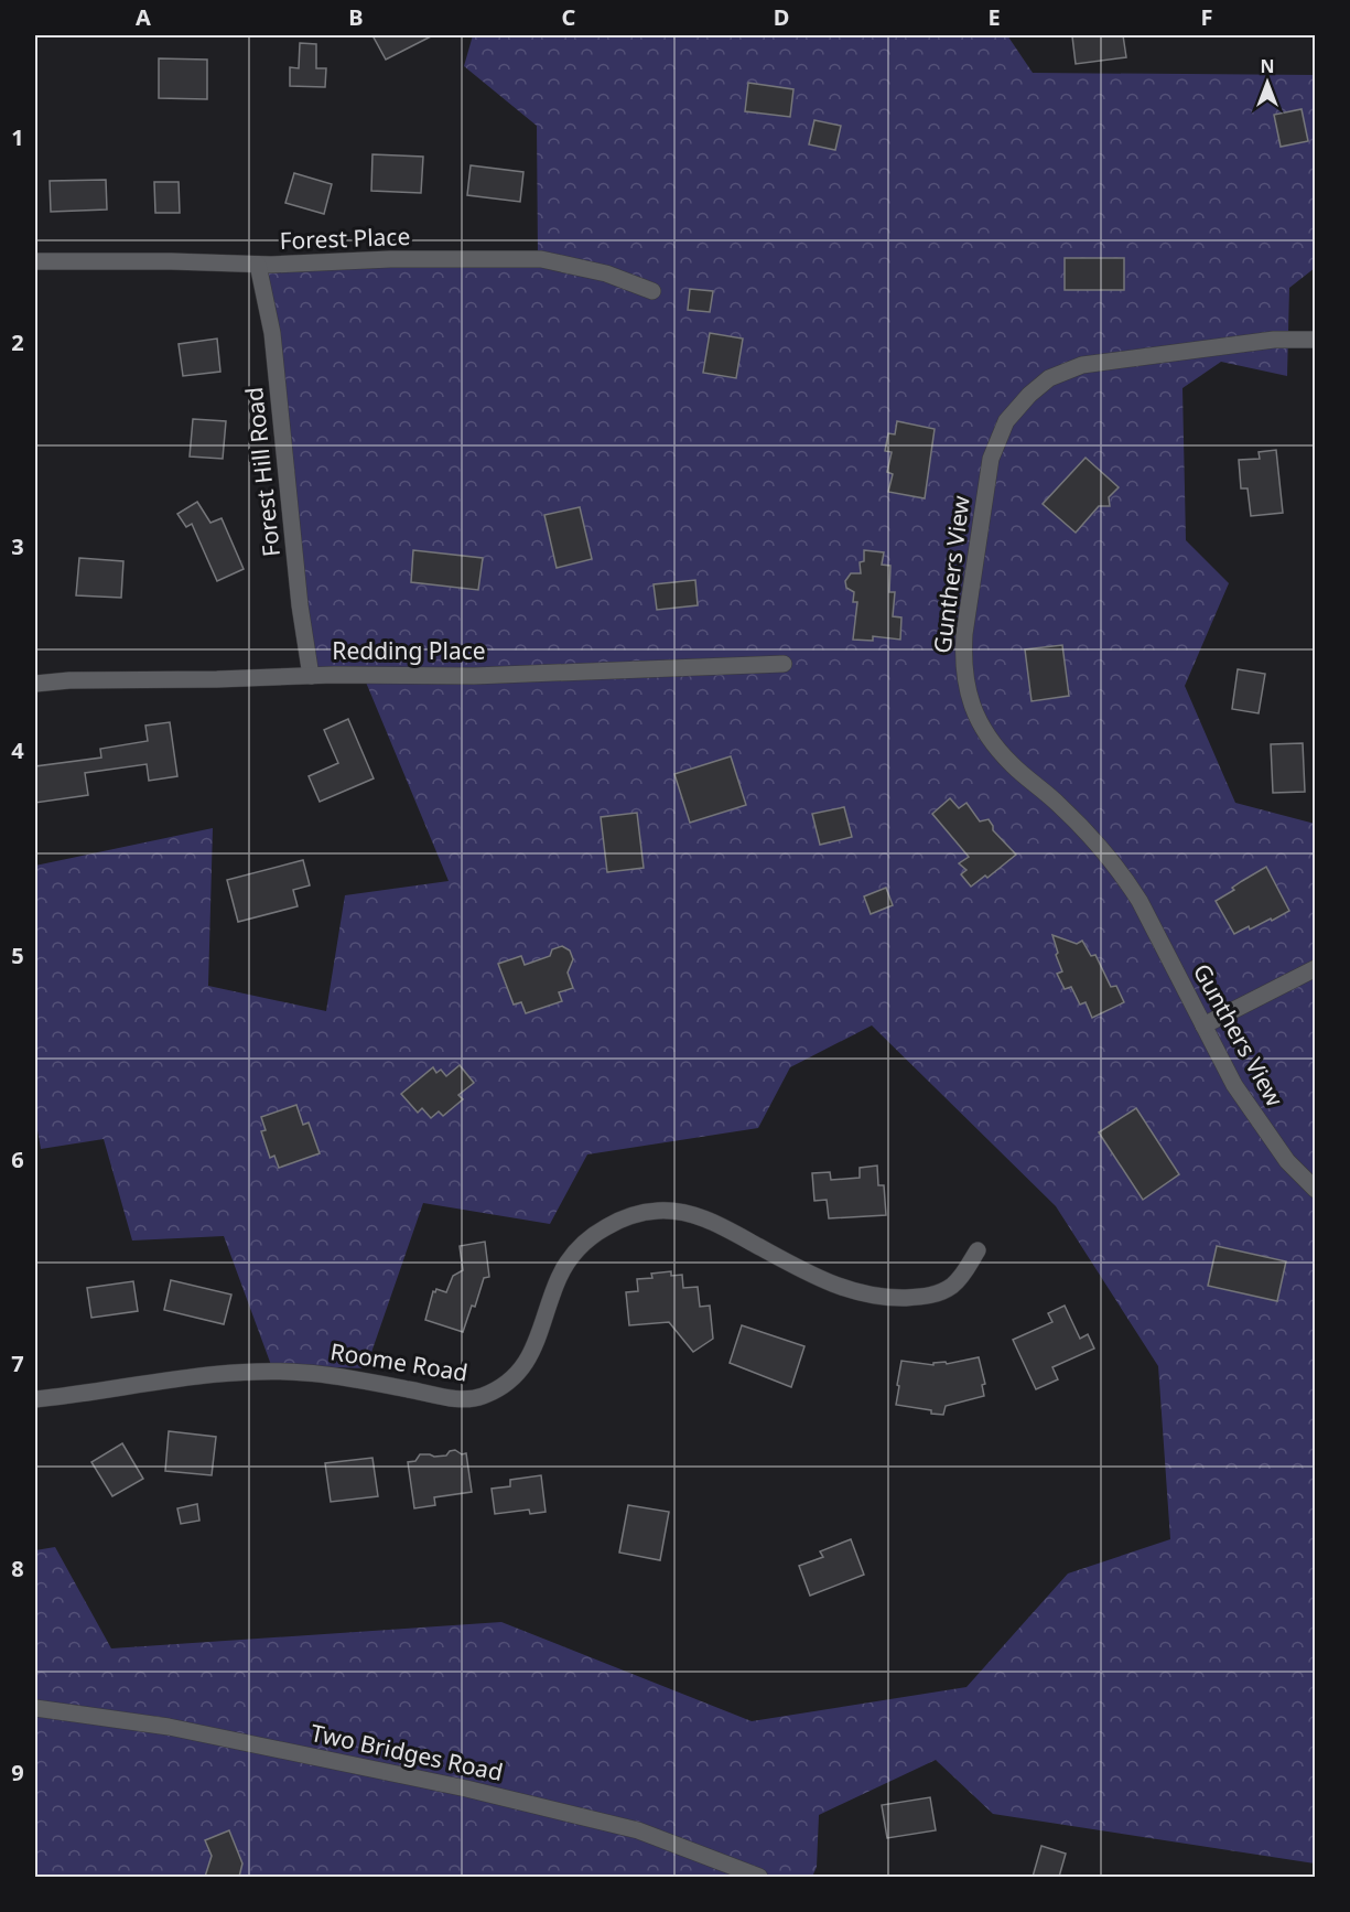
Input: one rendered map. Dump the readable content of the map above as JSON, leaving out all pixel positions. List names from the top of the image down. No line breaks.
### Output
{"streets":{"street":["Forest Place","Forest Hill Road","Gunthers View","Redding Place","Roome Road","Two Bridges Road"]},"crossings":[["Forest Place","Forest Hill Road"],["Forest Hill Road","Redding Place"]],"north":"top","grid":{"columns":["A","B","C","D","E","F"],"rows":["1","2","3","4","5","6","7","8","9"]}}
